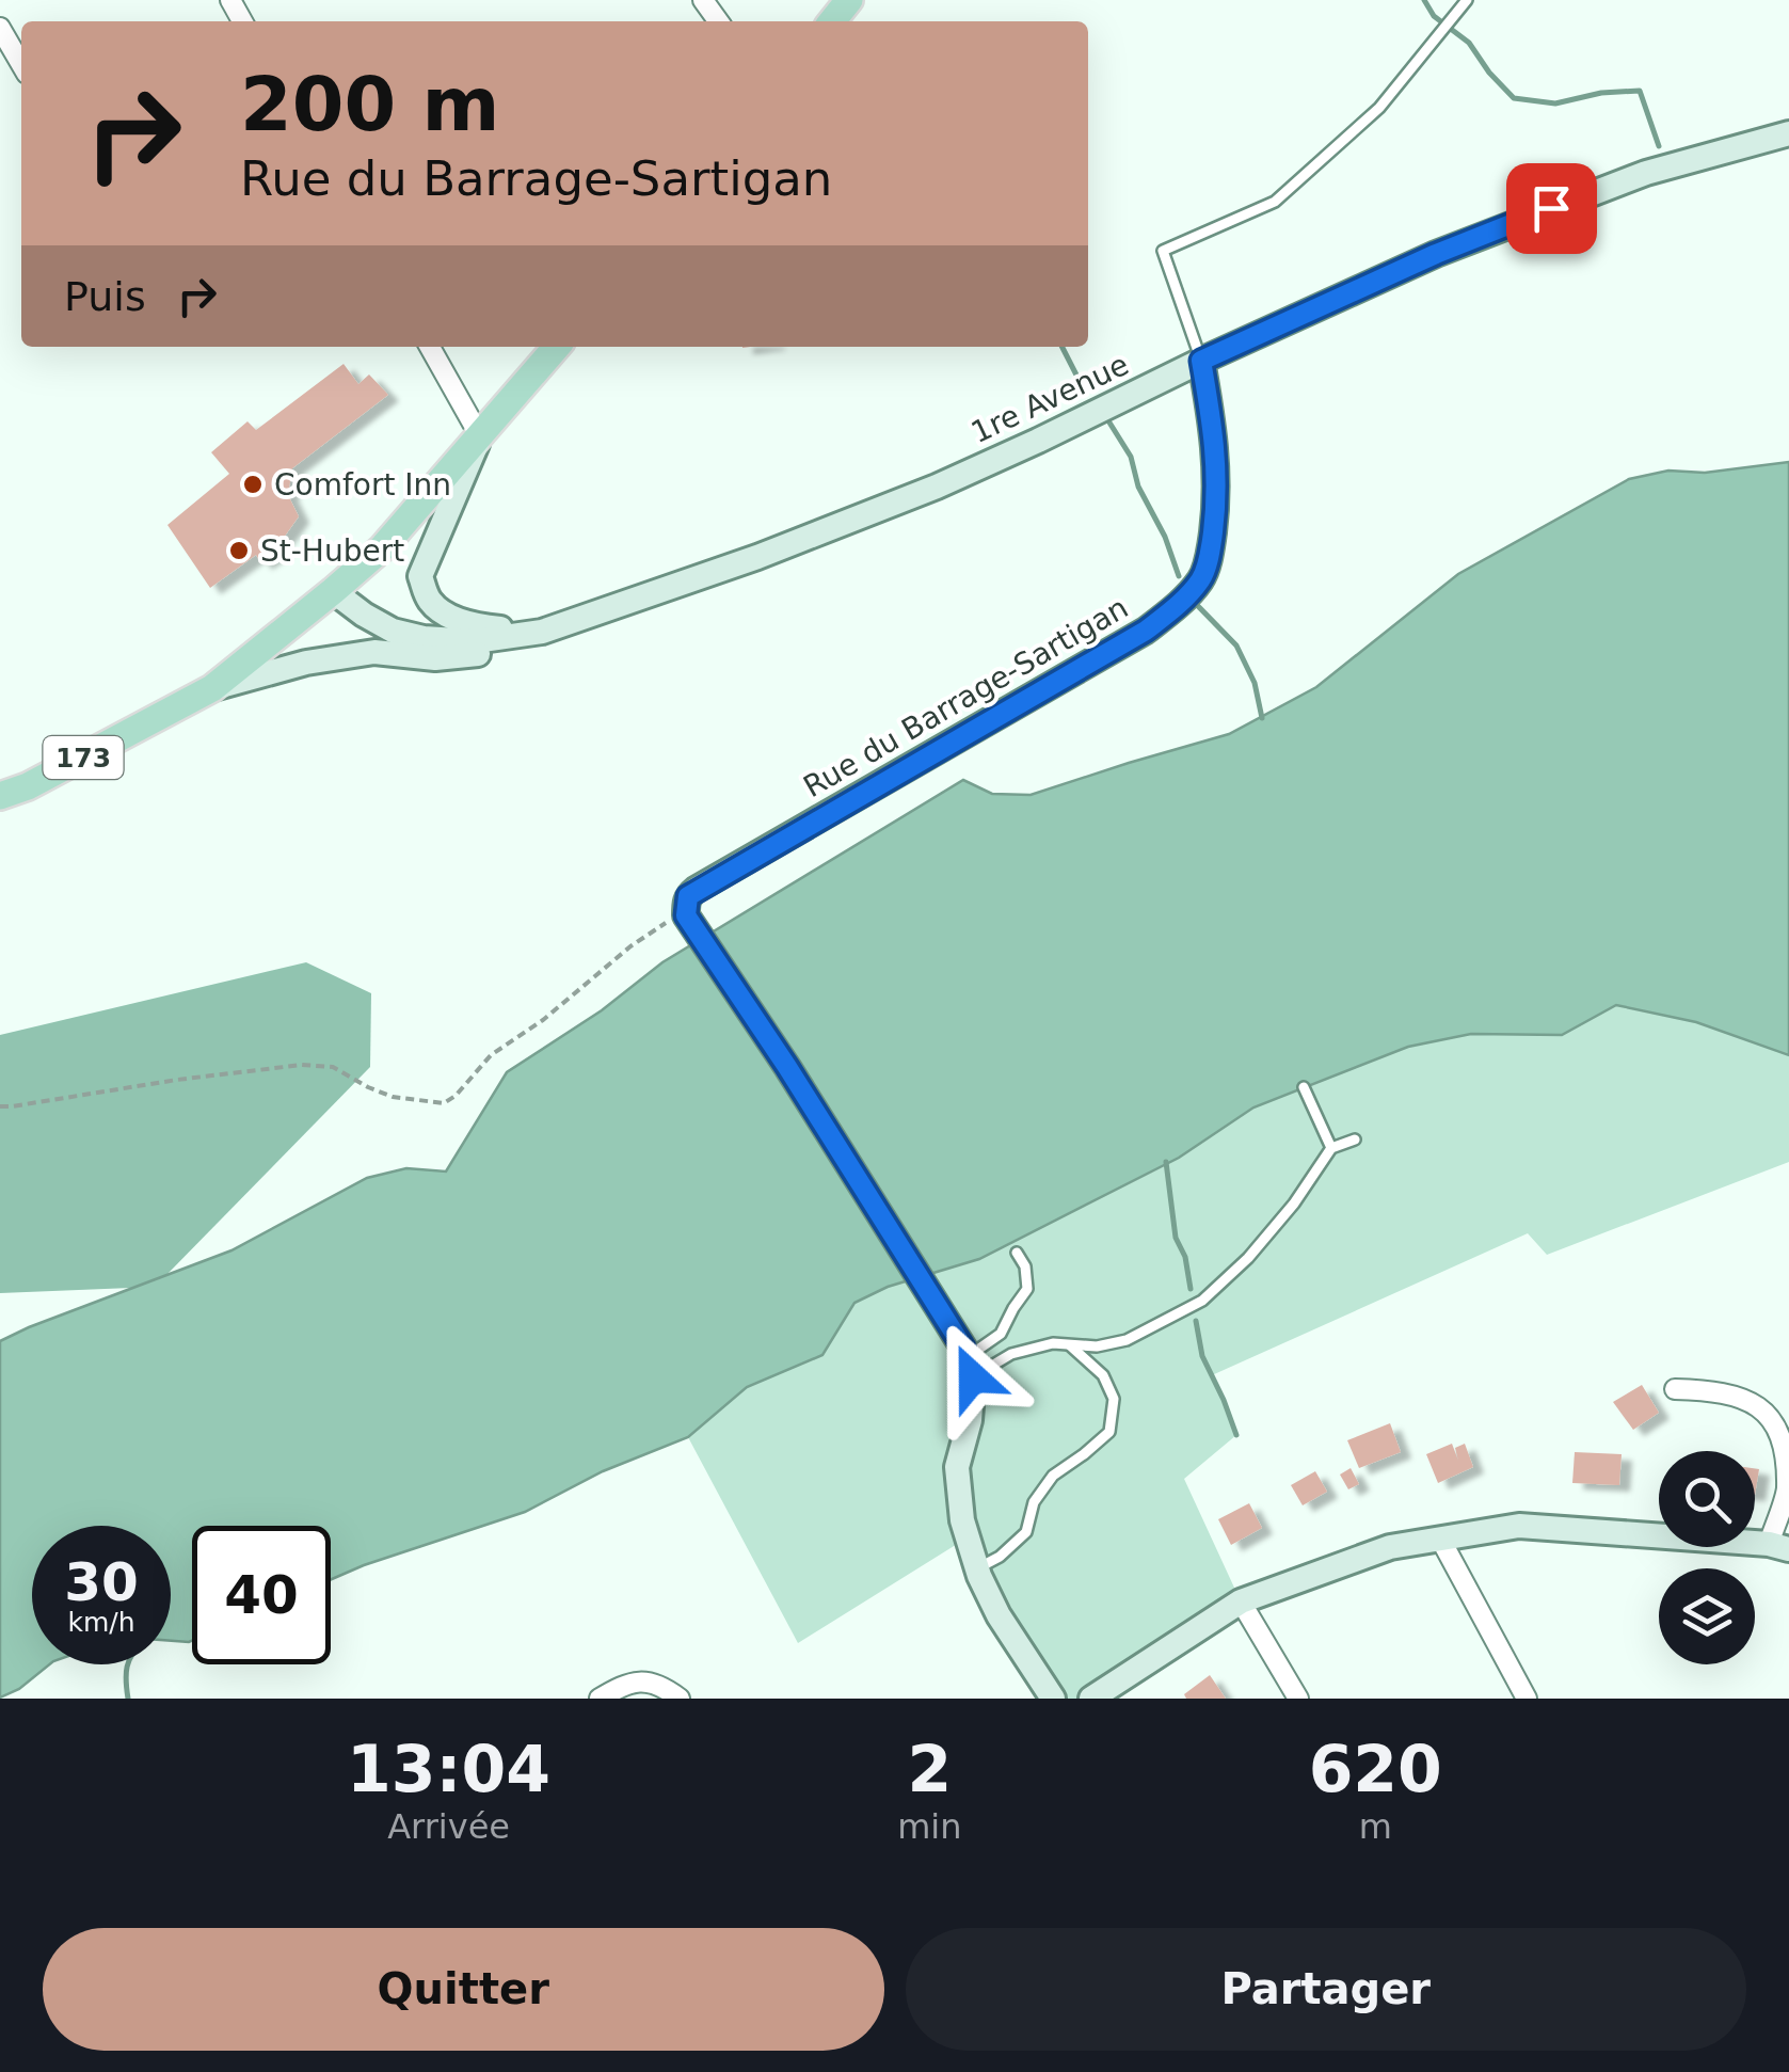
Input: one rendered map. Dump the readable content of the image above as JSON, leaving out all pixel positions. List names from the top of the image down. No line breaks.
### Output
{"streets":{"main road":["1re Avenue","Rue du Barrage-Sartigan","173"]},"crossings":[["1re Avenue","Rue du Barrage-Sartigan"],["1re Avenue","173"]],"places":["Comfort Inn","St-Hubert"],"page":{"turn":["200 m","Rue du Barrage-Sartigan"],"then":"Puis","speed":"30 km/h","limit":"40","eta":["13:04","Arrivée","2","min","620","m"],"buttons":["Quitter","Partager"]}}
